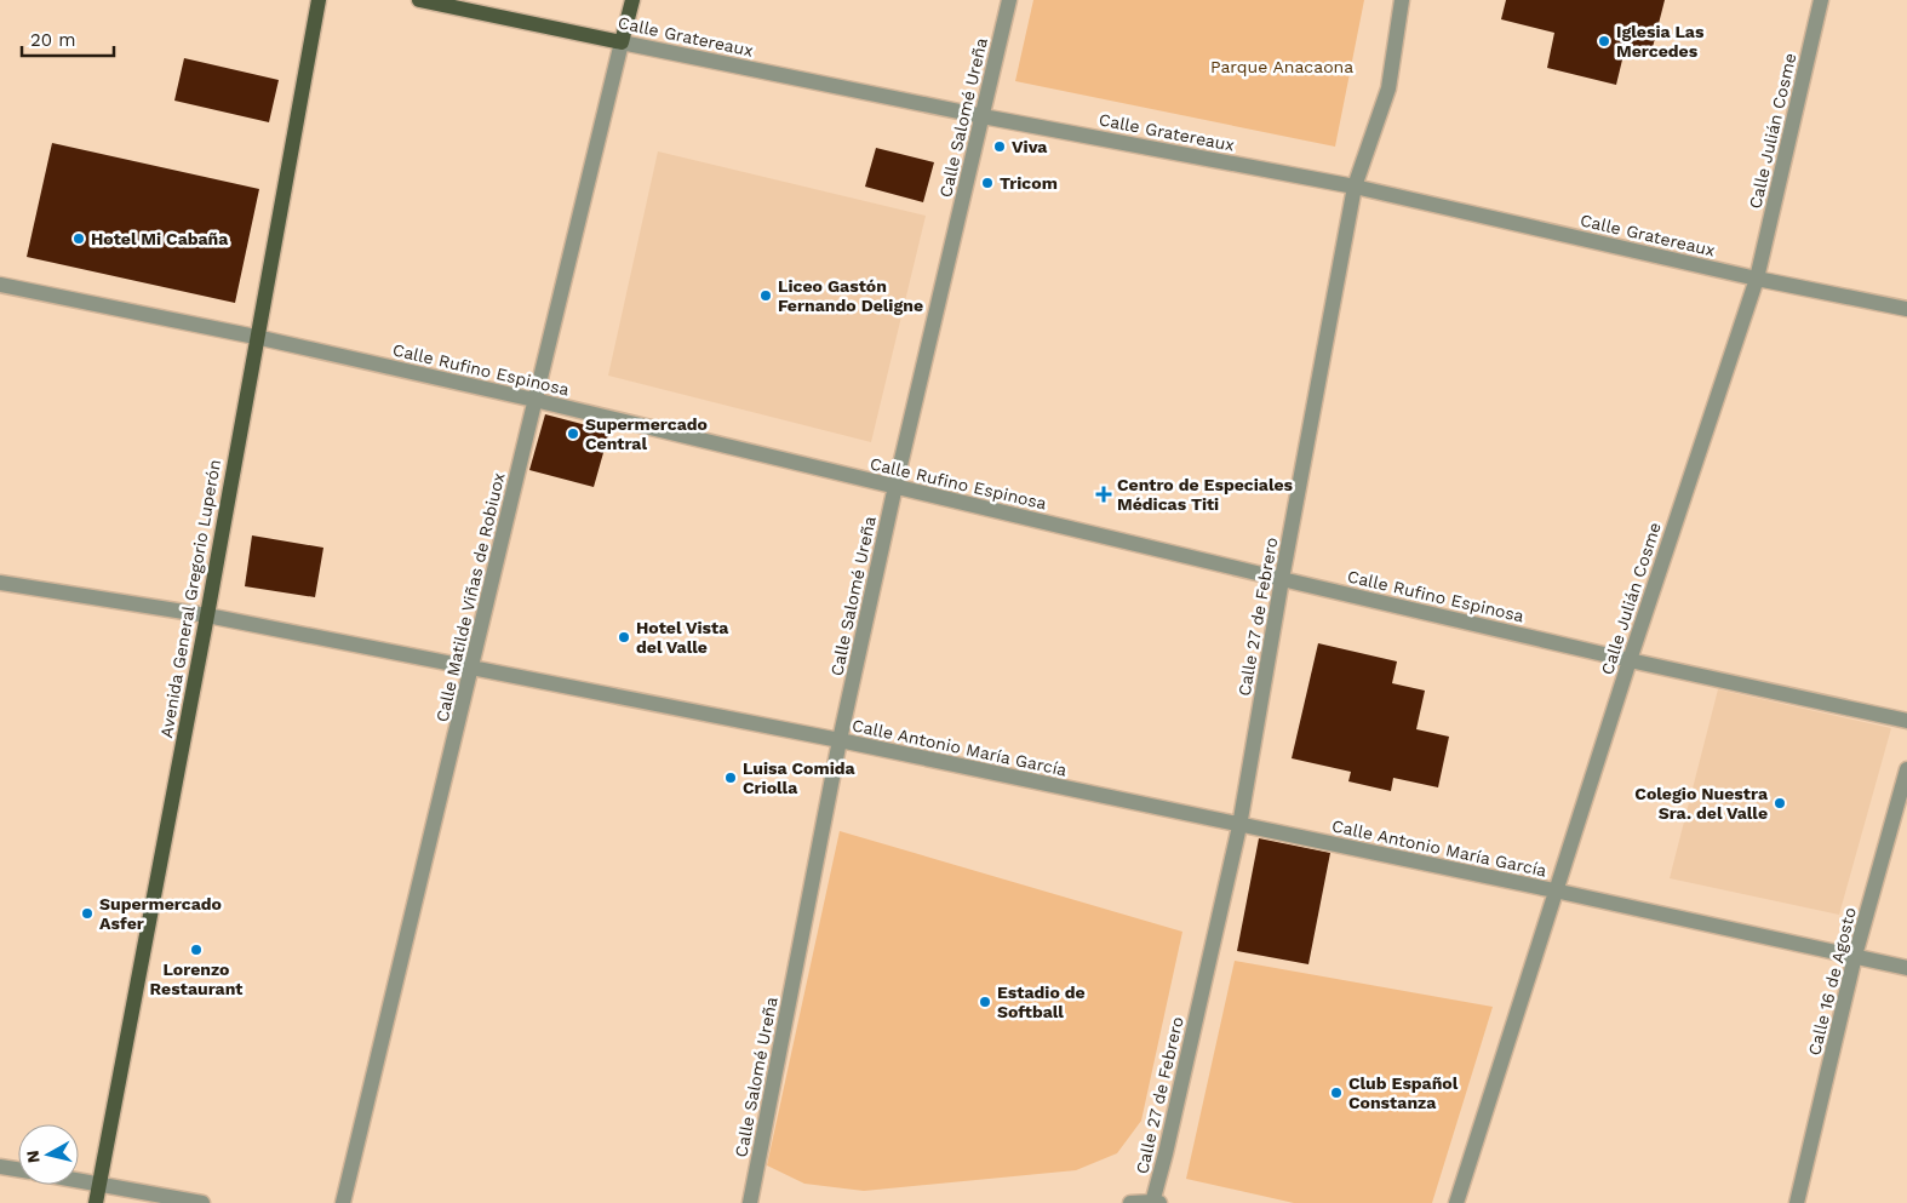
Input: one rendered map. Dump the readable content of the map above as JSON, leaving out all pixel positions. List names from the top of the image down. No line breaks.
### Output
{"streets":{"main road":["Calle Gratereaux","Calle Matilde Viñas de Robiuox","Avenida General Gregorio Luperón"],"street":["Calle Salomé Ureña","Calle Julián Cosme","Calle Rufino Espinosa","Calle 27 de Febrero","Calle Antonio María García","Calle 16 de Agosto"]},"crossings":[["Calle Gratereaux","Calle Salomé Ureña"],["Calle Gratereaux","Calle Julián Cosme"],["Calle Gratereaux","Calle Matilde Viñas de Robiuox"],["Calle Gratereaux","Calle 27 de Febrero"],["Calle Salomé Ureña","Calle Rufino Espinosa"],["Calle Salomé Ureña","Calle Antonio María García"],["Calle Julián Cosme","Calle Rufino Espinosa"],["Calle Julián Cosme","Calle Antonio María García"],["Calle Rufino Espinosa","Calle Matilde Viñas de Robiuox"],["Calle Rufino Espinosa","Avenida General Gregorio Luperón"],["Calle Rufino Espinosa","Calle 27 de Febrero"],["Calle Matilde Viñas de Robiuox","Calle Antonio María García"],["Avenida General Gregorio Luperón","Calle Antonio María García"],["Calle 27 de Febrero","Calle Antonio María García"],["Calle Antonio María García","Calle 16 de Agosto"]],"parks":["Parque Anacaona"],"places":{"other":["Iglesia Las Mercedes","Viva","Tricom","Hotel Mi Cabaña","Liceo Gastón Fernando Deligne","Supermercado Central","Hotel Vista del Valle","Luisa Comida Criolla","Colegio Nuestra Sra. del Valle","Supermercado Asfer","Lorenzo Restaurant","Estadio de Softball","Club Español Constanza"],"health":["Centro de Especiales Médicas Titi"]},"scale_bar":"20 m","north":"left"}
